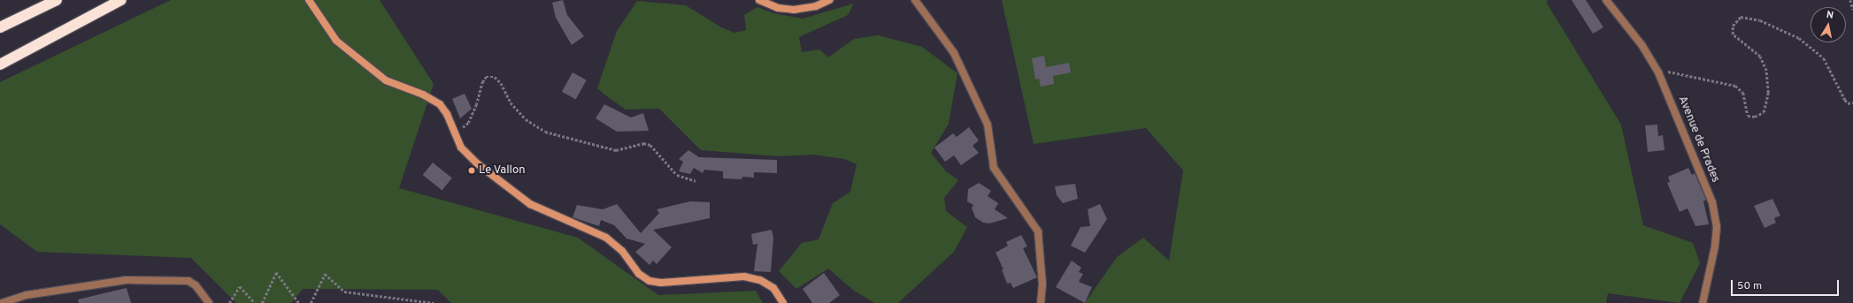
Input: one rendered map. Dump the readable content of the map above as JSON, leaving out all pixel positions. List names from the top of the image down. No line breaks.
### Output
{"streets":{"street":["Avenue de Prades"]},"places":["Le Vallon"],"scale_bar":"50 m","north":"top"}
